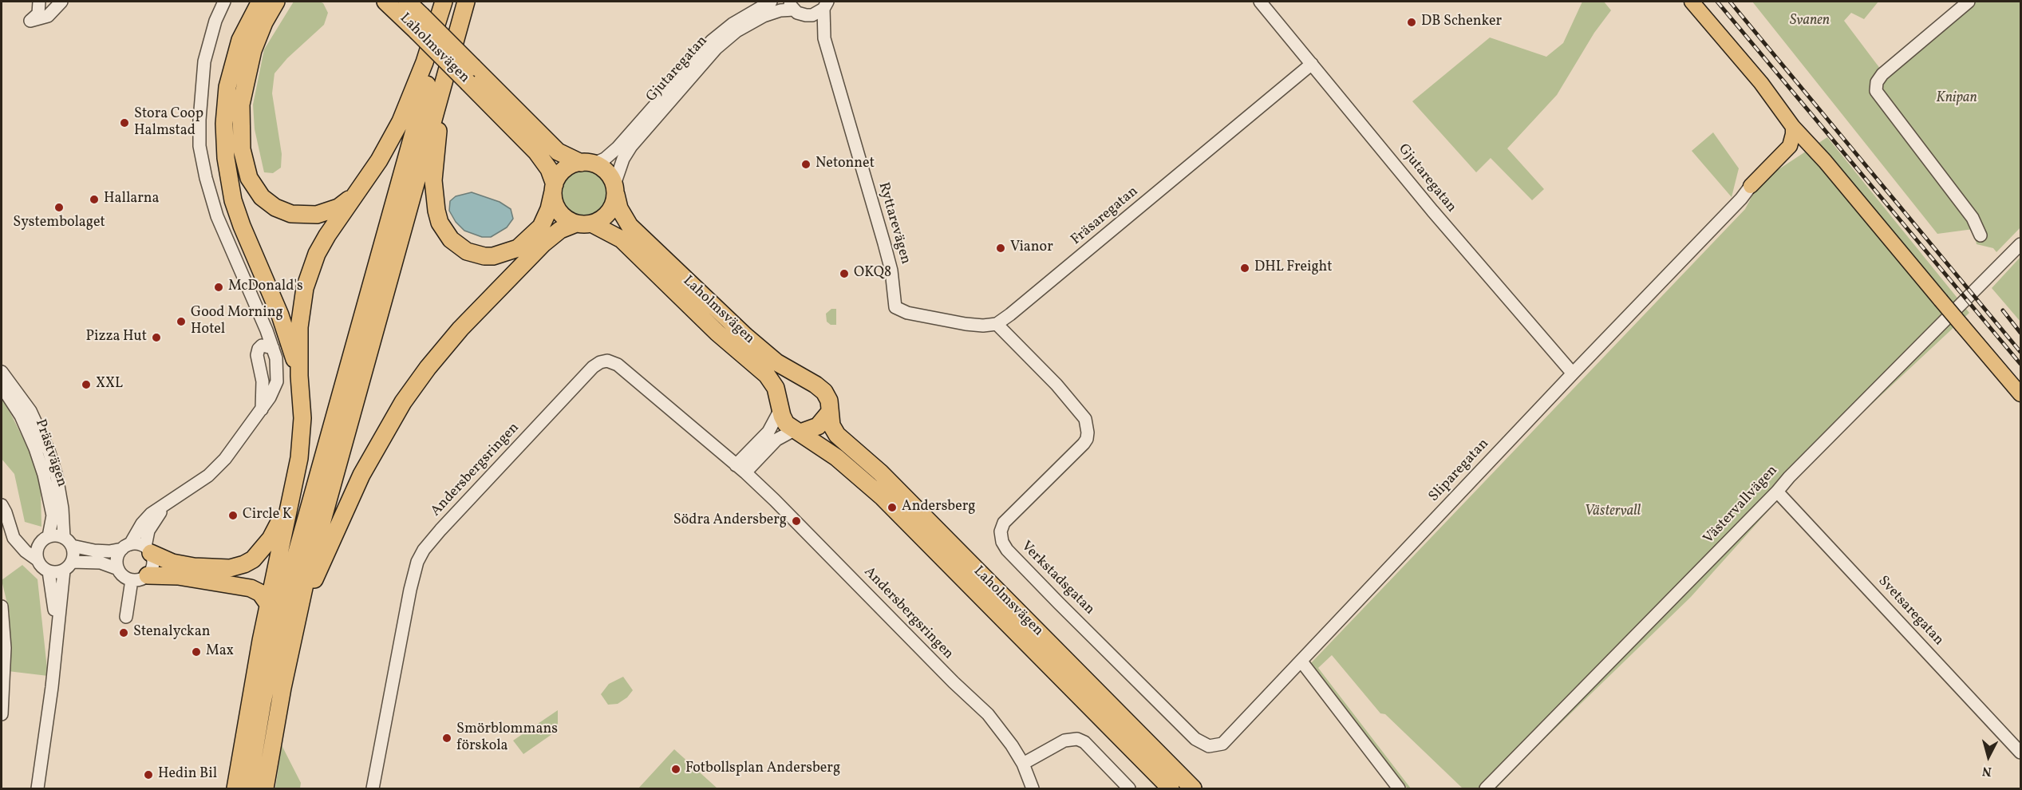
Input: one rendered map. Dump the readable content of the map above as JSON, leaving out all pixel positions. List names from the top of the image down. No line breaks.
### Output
{"streets":{"highway":["Laholmsvägen"],"street":["Gjutaregatan","Fräsaregatan","Ryttarevägen","Prästvägen","Andersbergsringen","Sliparegatan","Västervallvägen","Verkstadsgatan","Svetsaregatan"]},"crossings":[["Laholmsvägen","Gjutaregatan"],["Gjutaregatan","Fräsaregatan"],["Gjutaregatan","Ryttarevägen"],["Gjutaregatan","Sliparegatan"],["Fräsaregatan","Ryttarevägen"],["Fräsaregatan","Verkstadsgatan"],["Ryttarevägen","Verkstadsgatan"],["Sliparegatan","Verkstadsgatan"],["Västervallvägen","Svetsaregatan"]],"parks":["Svanen","Knipan","Västervall"],"places":["DB Schenker","Stora Coop Halmstad","Netonnet","Hallarna","Systembolaget","Vianor","DHL Freight","OKQ8","McDonald's","Good Morning Hotel","Pizza Hut","XXL","Andersberg","Circle K","Södra Andersberg","Stenalyckan","Max","Smörblommans förskola","Fotbollsplan Andersberg","Hedin Bil"],"north":"bottom"}
